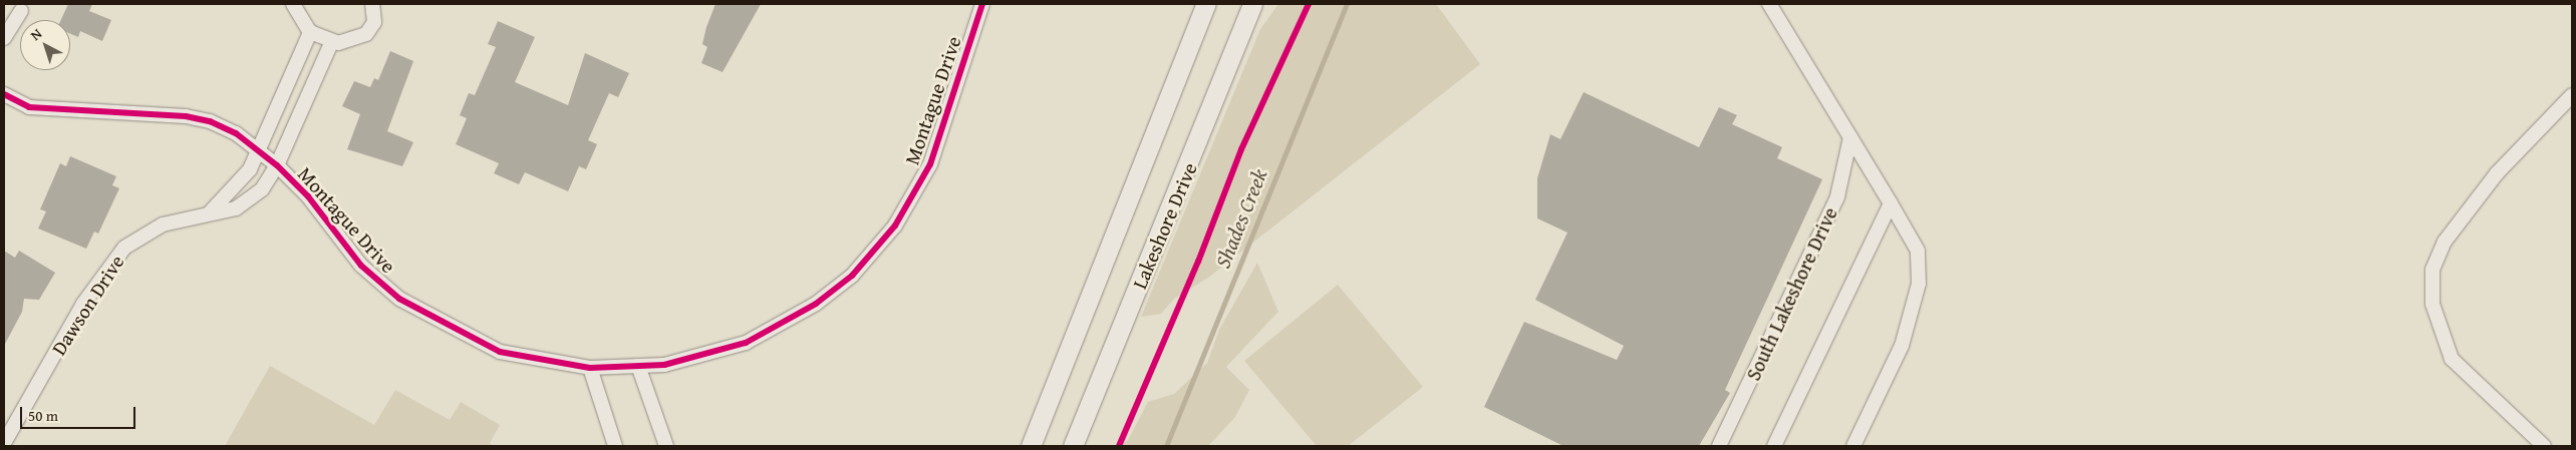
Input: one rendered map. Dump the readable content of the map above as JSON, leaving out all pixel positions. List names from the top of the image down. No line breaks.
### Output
{"streets":{"main road":["Lakeshore Drive"],"street":["Montague Drive","South Lakeshore Drive","Dawson Drive"]},"crossings":[["Montague Drive","Dawson Drive"]],"water":["Shades Creek"],"scale_bar":"50 m","north":"top left"}
